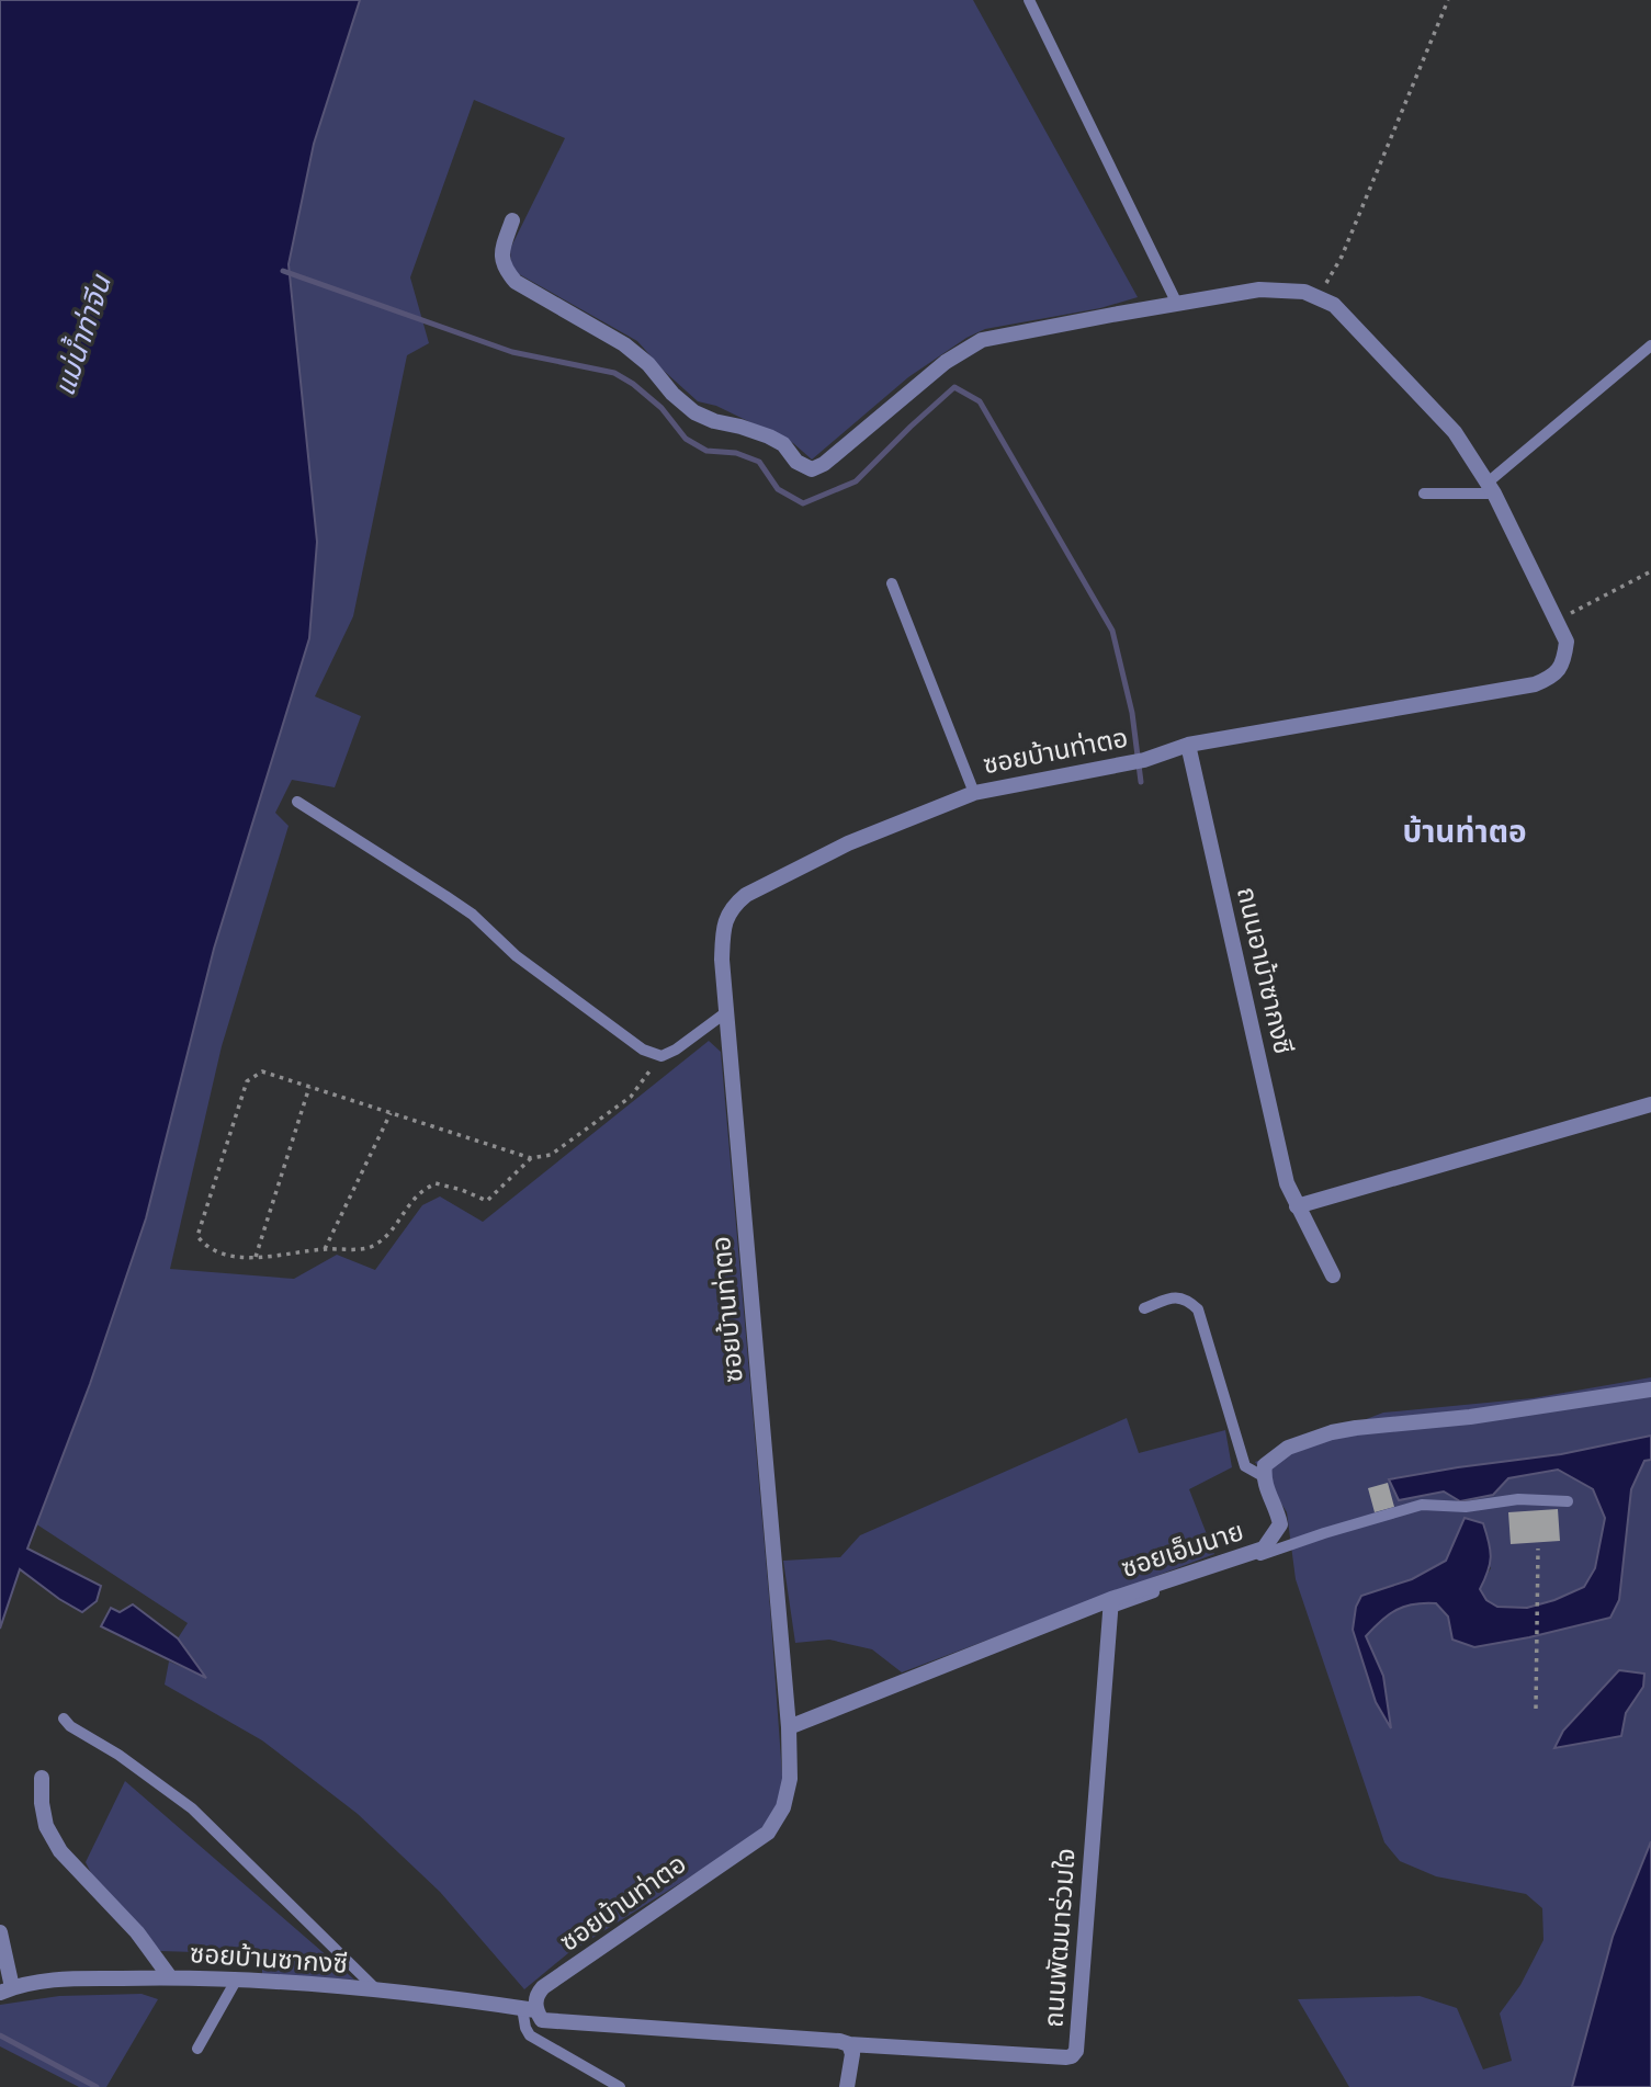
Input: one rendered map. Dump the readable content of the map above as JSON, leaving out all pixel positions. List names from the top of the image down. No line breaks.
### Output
{"streets":{"street":["ซอยบ้านท่าตอ","ถนนอาม้าซากงซี","ซอยเอ็มนาย","ถนนพัฒนาร่วมใจ","ซอยบ้านซากงซี"]},"crossings":[["ซอยบ้านท่าตอ","ถนนอาม้าซากงซี"],["ซอยบ้านท่าตอ","ซอยเอ็มนาย"],["ซอยบ้านท่าตอ","ซอยบ้านซากงซี"],["ซอยเอ็มนาย","ถนนพัฒนาร่วมใจ"]],"districts":["บ้านท่าตอ"],"water":["แม่น้ำท่าจีน"]}
